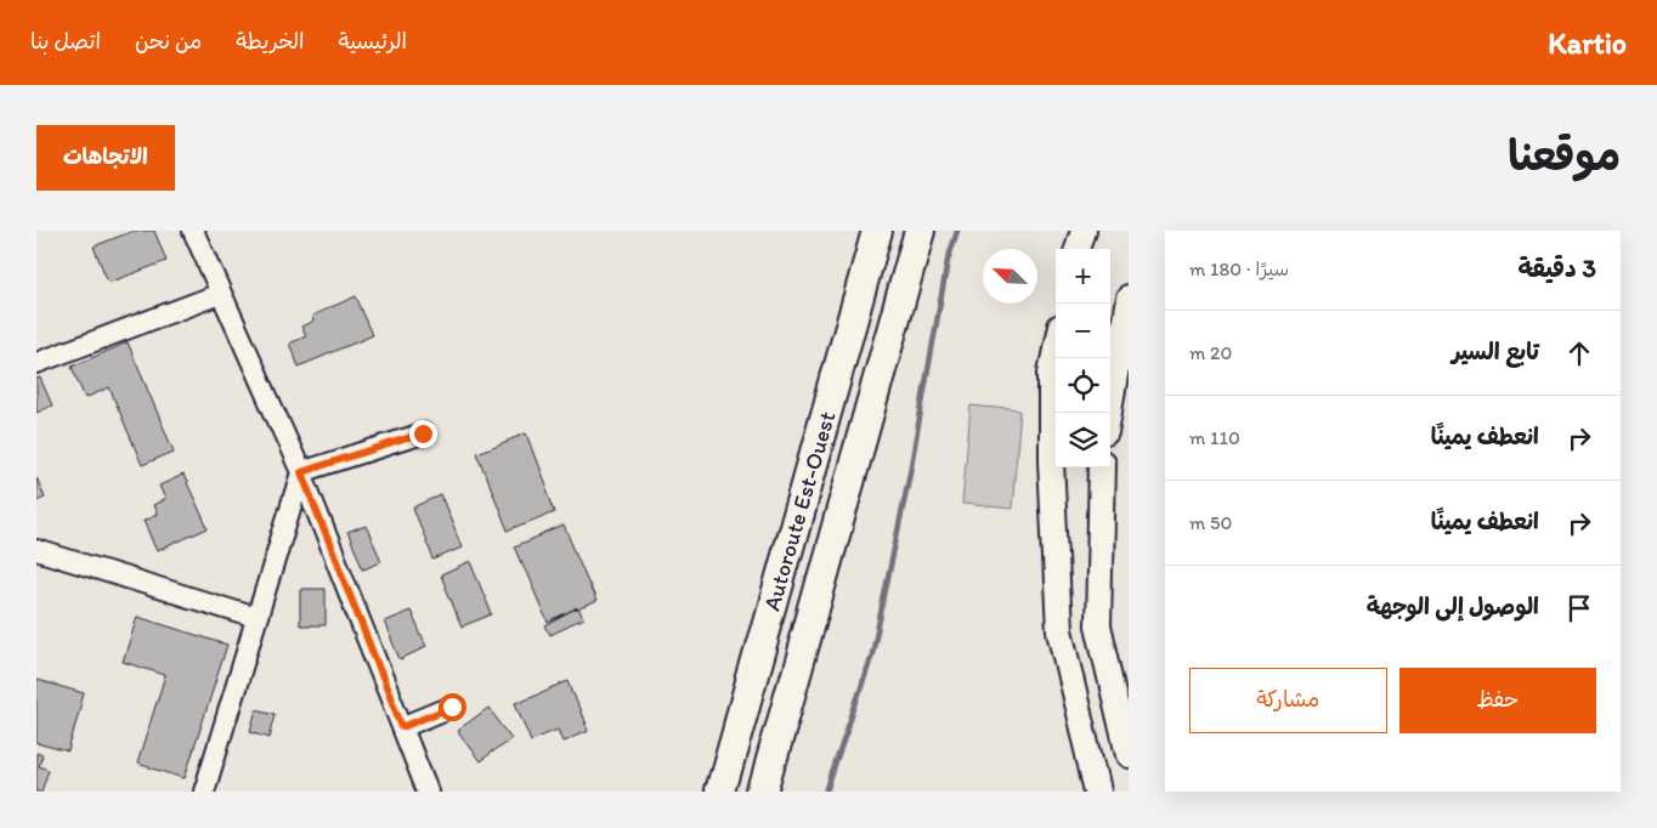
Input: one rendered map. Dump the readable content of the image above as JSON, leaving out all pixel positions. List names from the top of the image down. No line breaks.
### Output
{"streets":{"highway":["Autoroute Est-Ouest"]},"north":"top left","page":{"header":"Kartio","nav":["الرئيسية","الخريطة","من نحن","اتصل بنا"],"title":"موقعنا","buttons":["الاتجاهات",["حفظ","مشاركة"]],"heading":["3 دقيقة","سيرًا · 180 m"],"map_buttons":["+","−"],"list":[["تابع السير","20 m"],["انعطف يمينًا","110 m"],["انعطف يمينًا","50 m"],"الوصول إلى الوجهة"]}}
